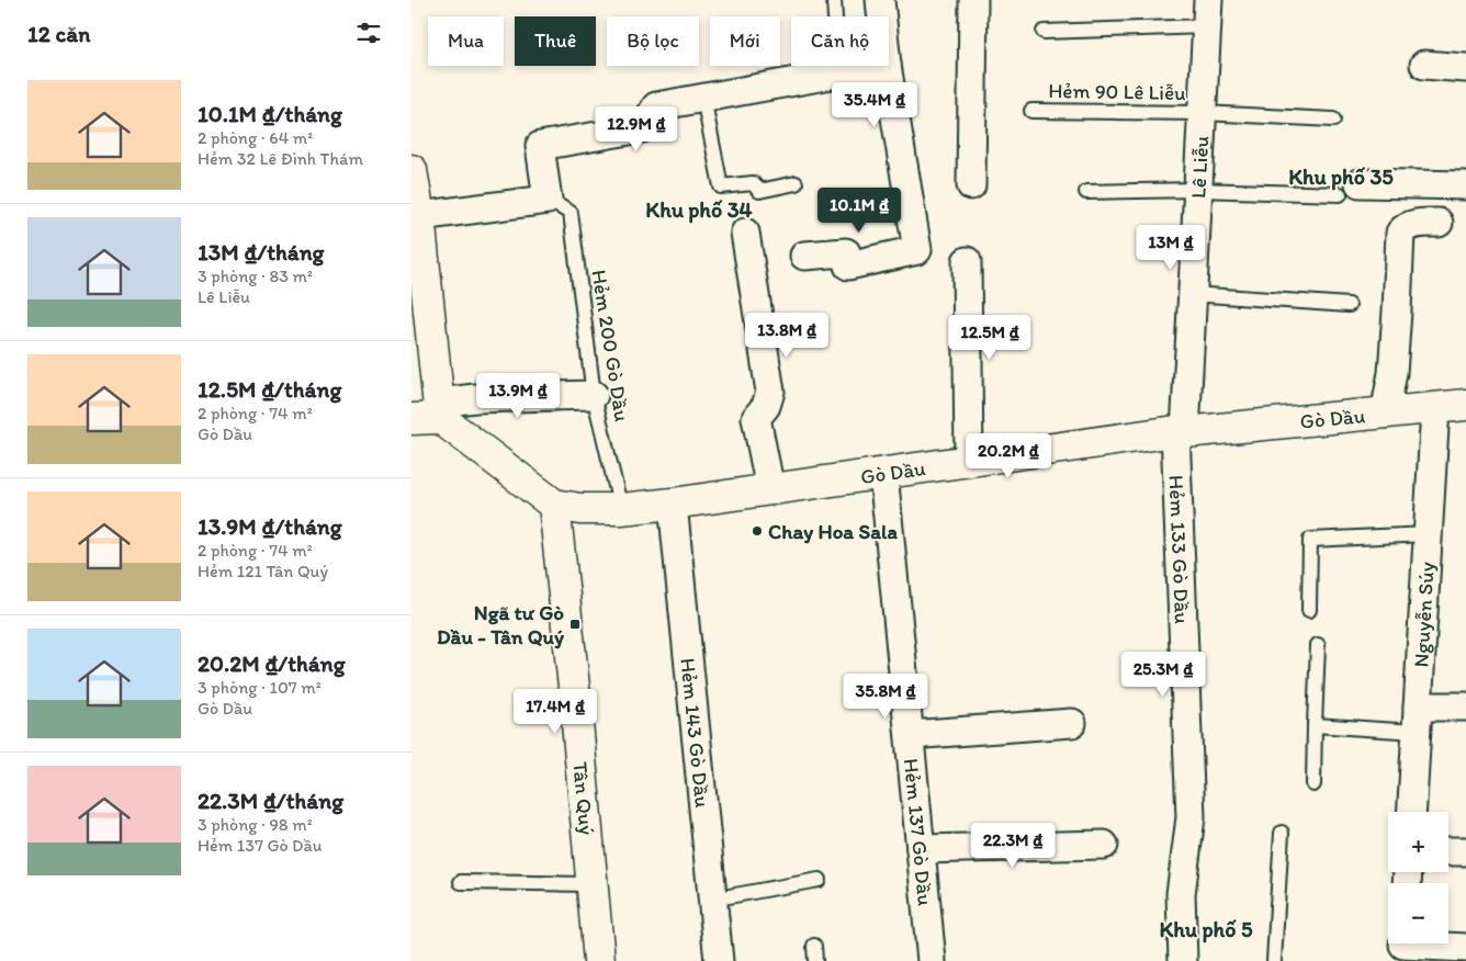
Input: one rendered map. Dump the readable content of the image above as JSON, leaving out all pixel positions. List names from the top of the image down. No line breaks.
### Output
{"streets":{"street":["Lê Liễu","Gò Dầu","Hẻm 133 Gò Dầu","Nguyễn Súy","Hẻm 143 Gò Dầu","Tân Quý","Hẻm 137 Gò Dầu"],"lane":["Hẻm 90 Lê Liễu","Hẻm 200 Gò Dầu"]},"crossings":[["Hẻm 90 Lê Liễu","Lê Liễu"],["Lê Liễu","Gò Dầu"],["Lê Liễu","Hẻm 133 Gò Dầu"],["Hẻm 200 Gò Dầu","Gò Dầu"],["Gò Dầu","Hẻm 133 Gò Dầu"],["Gò Dầu","Nguyễn Súy"],["Gò Dầu","Hẻm 143 Gò Dầu"],["Gò Dầu","Tân Quý"],["Gò Dầu","Hẻm 137 Gò Dầu"]],"districts":["Khu phố 35","Khu phố 34","Khu phố 5"],"places":{"other":["Chay Hoa Sala"],"transit":["Ngã tư Gò Dầu - Tân Quý"]},"page":{"heading":"12 căn","chip":["Mua","Thuê","Bộ lọc","Mới","Căn hộ"],"list":[{"name":"10.1M ₫/tháng","note":"2 phòng · 64 m² · Hẻm 32 Lê Đình Thám"},{"name":"13M ₫/tháng","note":"3 phòng · 83 m² · Lê Liễu"},{"name":"12.5M ₫/tháng","note":"2 phòng · 74 m² · Gò Dầu"},{"name":"13.9M ₫/tháng","note":"2 phòng · 74 m² · Hẻm 121 Tân Quý"},{"name":"20.2M ₫/tháng","note":"3 phòng · 107 m² · Gò Dầu"},{"name":"22.3M ₫/tháng","note":"3 phòng · 98 m² · Hẻm 137 Gò Dầu"}],"price":["35.4M ₫","12.9M ₫","10.1M ₫","13M ₫","13.8M ₫","12.5M ₫","13.9M ₫","20.2M ₫","25.3M ₫","35.8M ₫","17.4M ₫","22.3M ₫"],"map_buttons":["+","−"]}}
